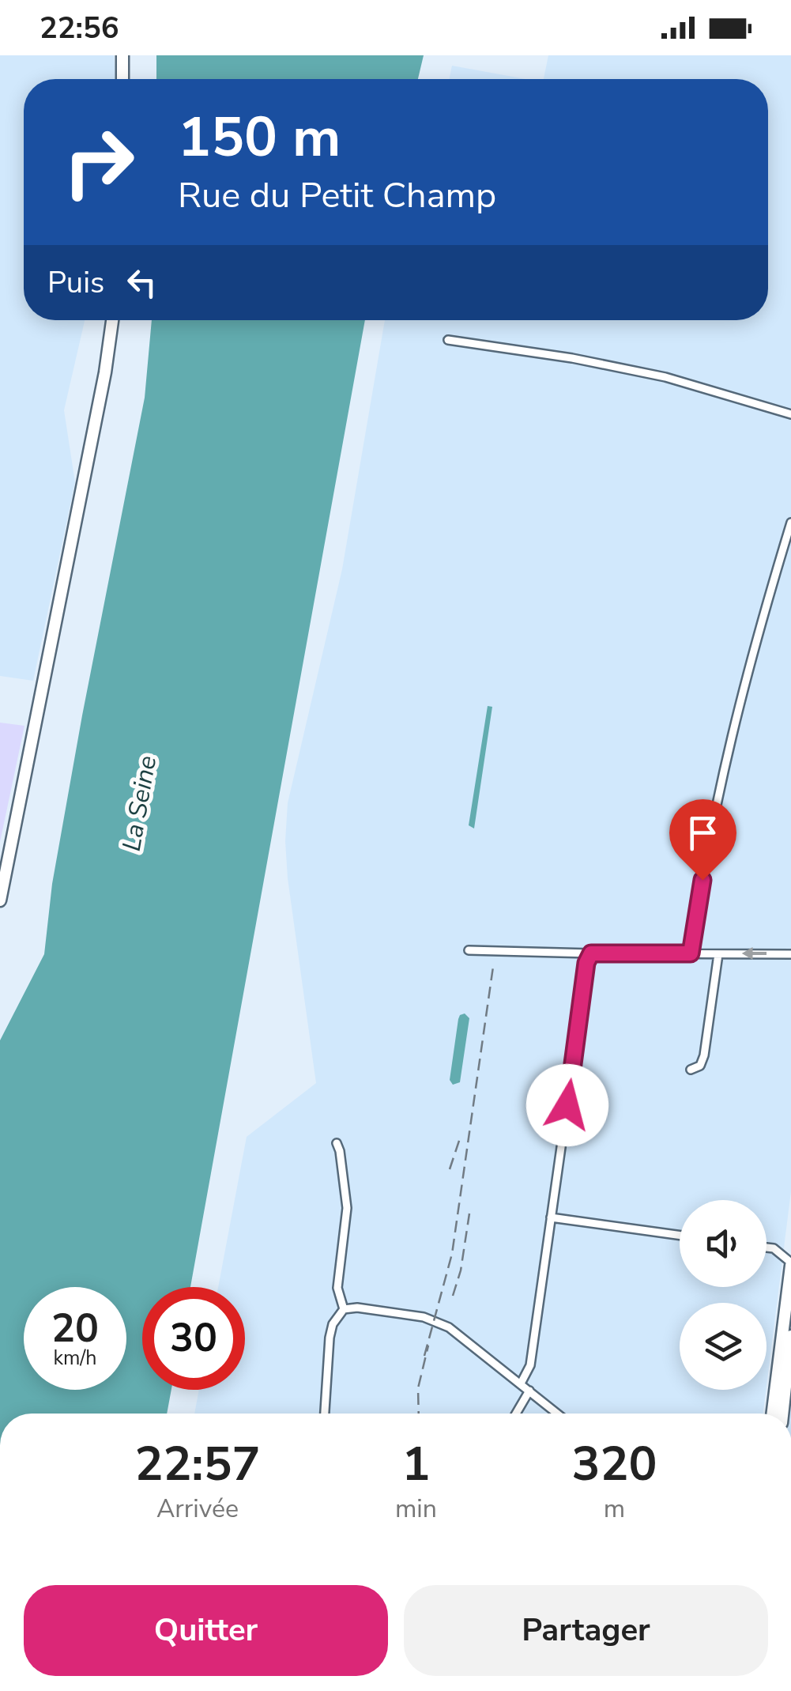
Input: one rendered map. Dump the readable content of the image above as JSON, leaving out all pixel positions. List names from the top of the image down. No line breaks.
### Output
{"water":["La Seine"],"page":{"status":"22:56","turn":["150 m","Rue du Petit Champ"],"then":"Puis","speed":"20 km/h","limit":"30","eta":["22:57","Arrivée","1","min","320","m"],"buttons":["Quitter","Partager"]}}
